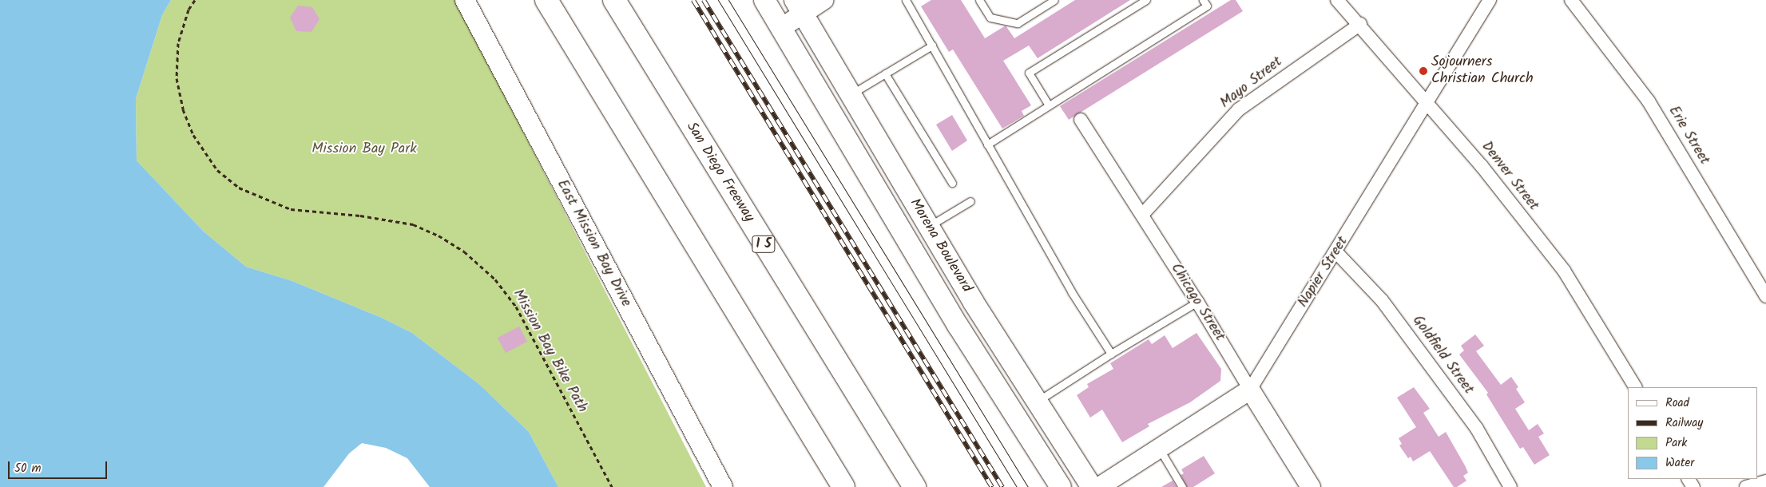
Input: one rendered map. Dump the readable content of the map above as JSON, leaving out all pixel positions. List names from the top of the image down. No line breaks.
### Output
{"streets":{"highway":["San Diego Freeway","I 5"],"main road":["East Mission Bay Drive","Morena Boulevard","Napier Street","Chicago Street"],"street":["Mayo Street","Erie Street","Denver Street","Goldfield Street"],"path":["Mission Bay Bike Path"]},"crossings":[["Mayo Street","Denver Street"],["Mayo Street","Chicago Street"],["Denver Street","Napier Street"],["Napier Street","Chicago Street"],["Napier Street","Goldfield Street"]],"parks":["Mission Bay Park"],"places":["Sojourners Christian Church"],"legend":["Road","Railway","Park","Water"],"scale_bar":"50 m"}
